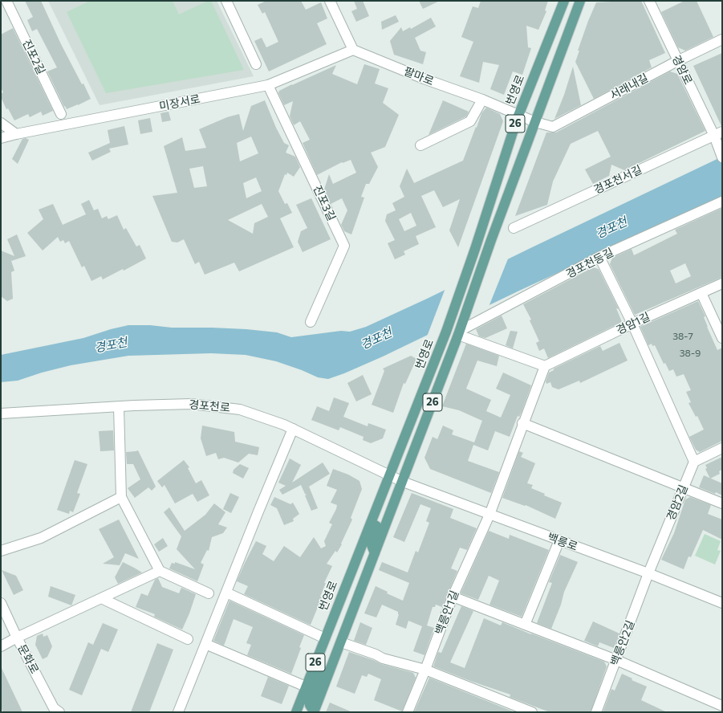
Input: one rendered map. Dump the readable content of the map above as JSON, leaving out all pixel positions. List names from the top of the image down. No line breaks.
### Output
{"streets":{"main road":["번영로","26"],"street":["진포2길","경암로","팔마로","서래내길","미장서로","경포천서길","진포3길","경포천동길","경암1길","경포천로","경암2길","백릉로","백릉안1길","백릉안2길","문화로"]},"crossings":[["경암로","서래내길"],["경암로","경포천서길"],["팔마로","서래내길"],["팔마로","번영로"],["팔마로","미장서로"],["팔마로","26"],["서래내길","26"],["번영로","경포천로"],["미장서로","진포3길"],["26","경포천동길"],["26","경포천로"],["26","백릉로"],["경포천로","백릉로"],["경암2길","백릉로"],["경암2길","백릉안2길"],["백릉로","백릉안1길"],["백릉로","백릉안2길"]],"water":["경포천"],"house_numbers":["38-7","38-9"]}
